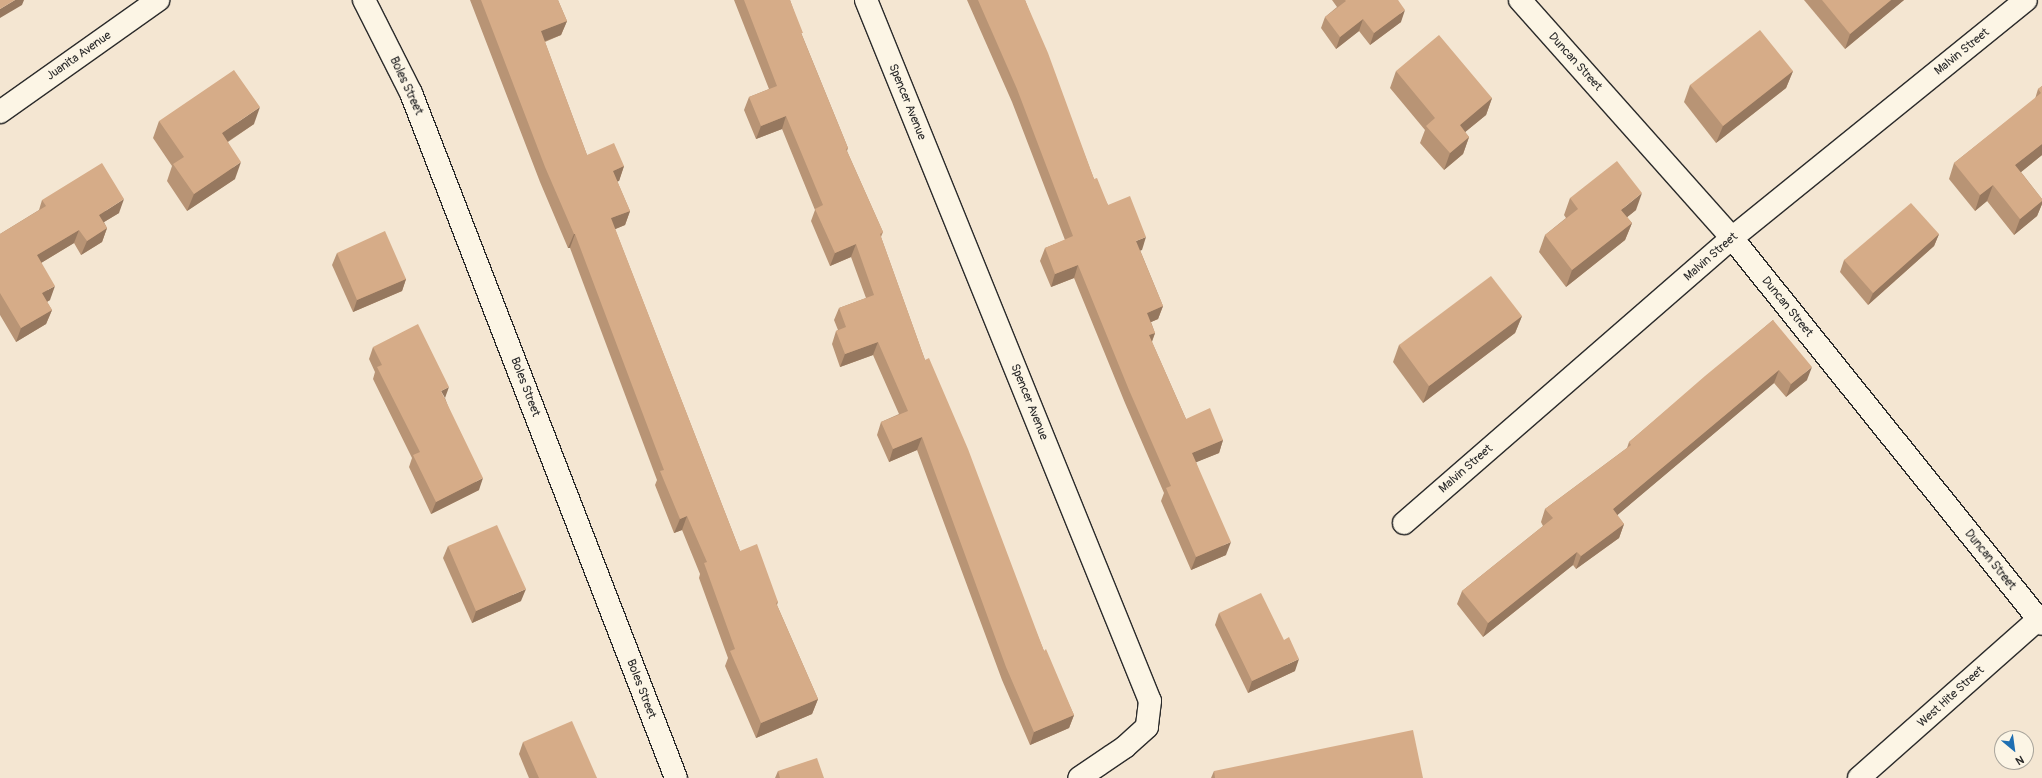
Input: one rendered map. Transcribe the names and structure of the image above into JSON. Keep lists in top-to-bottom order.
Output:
{
  "streets": {
    "street": [
      "Malvin Street",
      "Juanita Avenue",
      "Duncan Street",
      "Boles Street",
      "Spencer Avenue",
      "West Hite Street"
    ]
  },
  "crossings": [
    ["Malvin Street", "Duncan Street"],
    ["Duncan Street", "West Hite Street"]
  ],
  "north": "bottom right"
}
